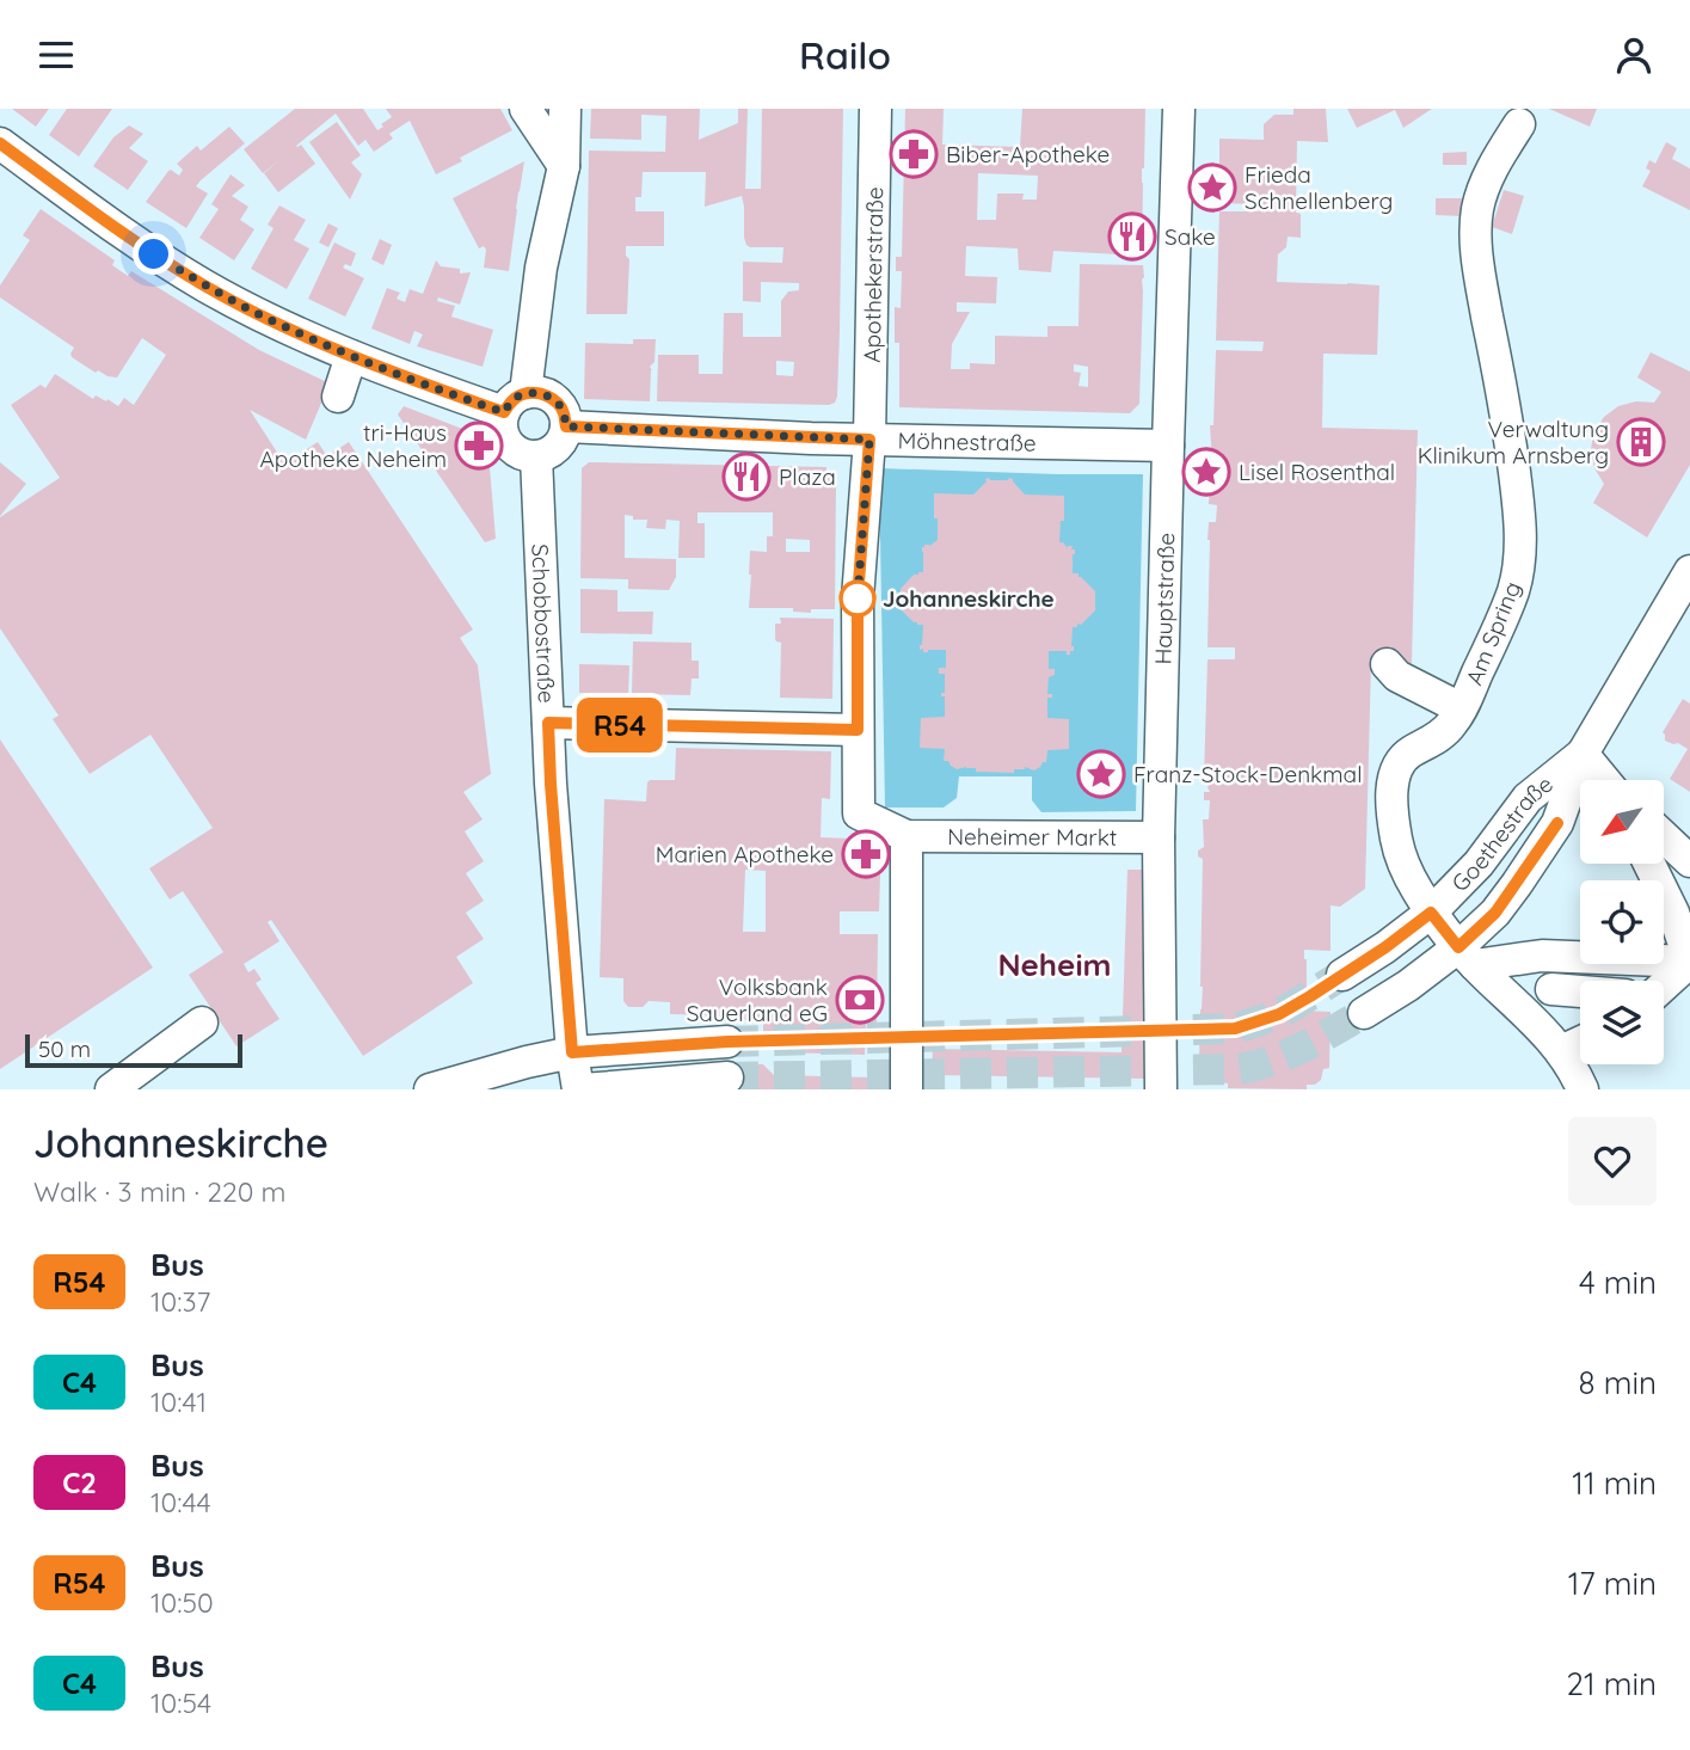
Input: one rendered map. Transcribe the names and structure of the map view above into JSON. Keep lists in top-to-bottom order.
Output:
{
  "streets": {
    "street": [
      "Apothekerstraße",
      "Möhnestraße",
      "Hauptstraße",
      "Schobbostraße",
      "Am Spring",
      "Goethestraße",
      "Neheimer Markt"
    ]
  },
  "crossings": [
    ["Apothekerstraße", "Möhnestraße"],
    ["Apothekerstraße", "Neheimer Markt"],
    ["Möhnestraße", "Hauptstraße"],
    ["Möhnestraße", "Schobbostraße"],
    ["Möhnestraße", "Neheimer Markt"],
    ["Hauptstraße", "Neheimer Markt"],
    ["Am Spring", "Goethestraße"]
  ],
  "districts": ["Neheim"],
  "places": {
    "pharmacy": ["Biber-Apotheke", "tri-Haus Apotheke Neheim", "Marien Apotheke"],
    "place": ["Frieda Schnellenberg", "Lisel Rosenthal", "Franz-Stock-Denkmal"],
    "restaurant": ["Sake", "Plaza"],
    "building": ["Verwaltung Klinikum Arnsberg"],
    "other": ["Johanneskirche"],
    "bank": ["Volksbank Sauerland eG"]
  },
  "lines": ["bus line R54"],
  "scale_bar": "50 m",
  "north": "bottom left",
  "page": {
    "header": "Railo",
    "on_map": "R54",
    "scale": "50 m",
    "heading": ["Johanneskirche", "Walk · 3 min · 220 m"],
    "list": [
      {
        "mark": "R54",
        "name": "Bus",
        "note": "10:37",
        "value": "4 min"
      },
      {
        "mark": "C4",
        "name": "Bus",
        "note": "10:41",
        "value": "8 min"
      },
      {
        "mark": "C2",
        "name": "Bus",
        "note": "10:44",
        "value": "11 min"
      },
      {
        "mark": "R54",
        "name": "Bus",
        "note": "10:50",
        "value": "17 min"
      },
      {
        "mark": "C4",
        "name": "Bus",
        "note": "10:54",
        "value": "21 min"
      }
    ]
  }
}
